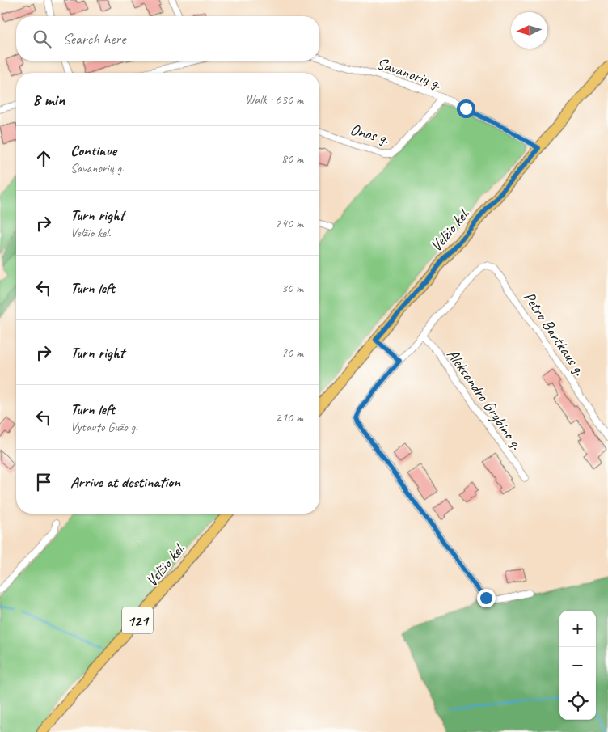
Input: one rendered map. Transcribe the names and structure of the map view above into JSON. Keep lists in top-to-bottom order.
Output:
{
  "streets": {
    "main road": ["Velžio kel.", "121"],
    "street": [
      "Savanorių g.",
      "Onos g.",
      "Petro Bartkaus g.",
      "Aleksandro Grybino g."
    ]
  },
  "crossings": [
    ["Savanorių g.", "Onos g."],
    ["Savanorių g.", "Velžio kel."],
    ["Petro Bartkaus g.", "Aleksandro Grybino g."]
  ],
  "north": "left",
  "page": {
    "search": "Search here",
    "heading": ["8 min", "Walk · 630 m"],
    "list": [
      ["Continue", "Savanorių g.", "80 m"],
      ["Turn right", "Velžio kel.", "240 m"],
      ["Turn left", "30 m"],
      ["Turn right", "70 m"],
      ["Turn left", "Vytauto Gužo g.", "210 m"],
      "Arrive at destination"
    ],
    "map_buttons": ["+", "−"]
  }
}
